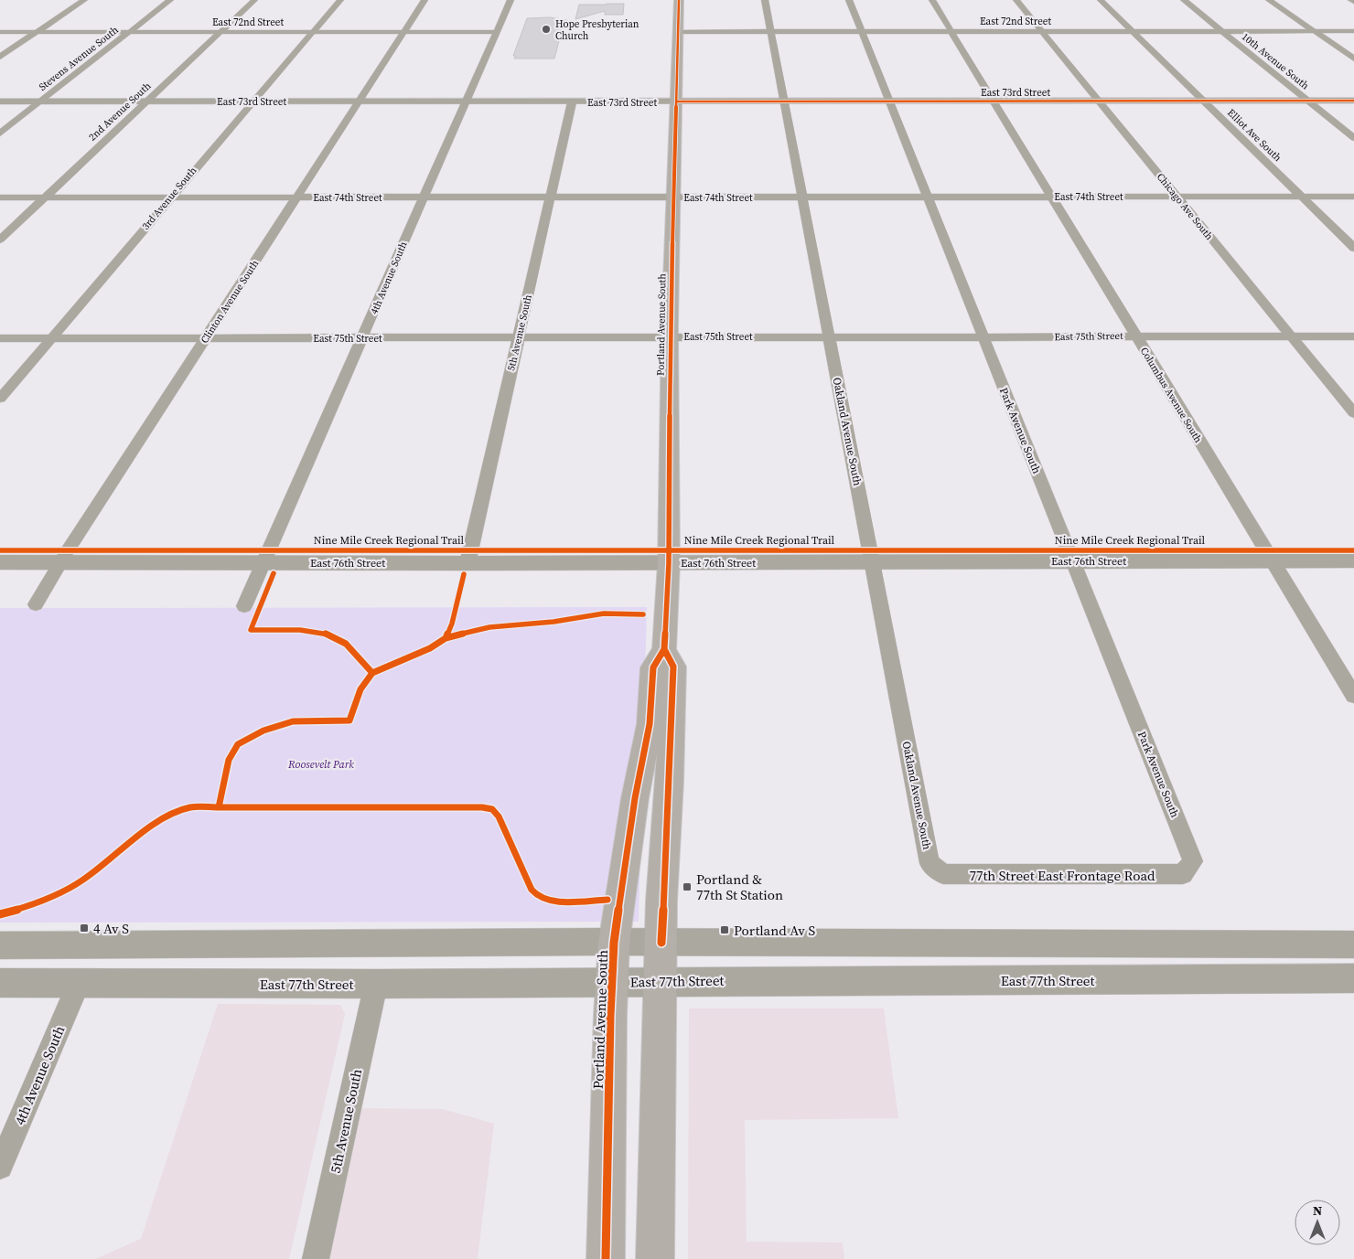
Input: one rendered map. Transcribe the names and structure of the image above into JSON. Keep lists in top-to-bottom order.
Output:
{
  "streets": {
    "main road": ["Portland Avenue South"],
    "street": [
      "East 72nd Street",
      "Stevens Avenue South",
      "10th Avenue South",
      "East 73rd Street",
      "2nd Avenue South",
      "Elliot Ave South",
      "East 74th Street",
      "3rd Avenue South",
      "Chicago Ave South",
      "4th Avenue South",
      "Clinton Avenue South",
      "5th Avenue South",
      "East 75th Street",
      "Columbus Avenue South",
      "Park Avenue South",
      "Oakland Avenue South",
      "East 76th Street",
      "77th Street East Frontage Road",
      "East 77th Street"
    ],
    "cycle path": ["Nine Mile Creek Regional Trail"]
  },
  "crossings": [
    ["East 72nd Street", "Stevens Avenue South"],
    ["East 72nd Street", "10th Avenue South"],
    ["East 72nd Street", "2nd Avenue South"],
    ["East 72nd Street", "Elliot Ave South"],
    ["East 72nd Street", "3rd Avenue South"],
    ["East 72nd Street", "Chicago Ave South"],
    ["East 72nd Street", "4th Avenue South"],
    ["East 72nd Street", "Clinton Avenue South"],
    ["East 72nd Street", "Portland Avenue South"],
    ["East 72nd Street", "Columbus Avenue South"],
    ["East 72nd Street", "Park Avenue South"],
    ["East 72nd Street", "Oakland Avenue South"],
    ["Stevens Avenue South", "East 73rd Street"],
    ["10th Avenue South", "East 73rd Street"],
    ["East 73rd Street", "2nd Avenue South"],
    ["East 73rd Street", "Elliot Ave South"],
    ["East 73rd Street", "3rd Avenue South"],
    ["East 73rd Street", "Chicago Ave South"],
    ["East 73rd Street", "4th Avenue South"],
    ["East 73rd Street", "Clinton Avenue South"],
    ["East 73rd Street", "Portland Avenue South"],
    ["East 73rd Street", "5th Avenue South"],
    ["East 73rd Street", "Columbus Avenue South"],
    ["East 73rd Street", "Park Avenue South"],
    ["East 73rd Street", "Oakland Avenue South"],
    ["2nd Avenue South", "East 74th Street"],
    ["Elliot Ave South", "East 74th Street"],
    ["East 74th Street", "3rd Avenue South"],
    ["East 74th Street", "Chicago Ave South"],
    ["East 74th Street", "4th Avenue South"],
    ["East 74th Street", "Clinton Avenue South"],
    ["East 74th Street", "Portland Avenue South"],
    ["East 74th Street", "5th Avenue South"],
    ["East 74th Street", "Columbus Avenue South"],
    ["East 74th Street", "Park Avenue South"],
    ["East 74th Street", "Oakland Avenue South"],
    ["3rd Avenue South", "East 75th Street"],
    ["Chicago Ave South", "East 75th Street"],
    ["4th Avenue South", "East 75th Street"],
    ["4th Avenue South", "East 76th Street"],
    ["4th Avenue South", "East 77th Street"],
    ["Clinton Avenue South", "East 75th Street"],
    ["Clinton Avenue South", "East 76th Street"],
    ["Portland Avenue South", "East 75th Street"],
    ["Portland Avenue South", "East 76th Street"],
    ["Portland Avenue South", "East 77th Street"],
    ["5th Avenue South", "East 75th Street"],
    ["5th Avenue South", "East 76th Street"],
    ["5th Avenue South", "East 77th Street"],
    ["East 75th Street", "Columbus Avenue South"],
    ["East 75th Street", "Park Avenue South"],
    ["East 75th Street", "Oakland Avenue South"],
    ["Columbus Avenue South", "East 76th Street"],
    ["Park Avenue South", "East 76th Street"],
    ["Park Avenue South", "77th Street East Frontage Road"],
    ["Oakland Avenue South", "East 76th Street"],
    ["Oakland Avenue South", "77th Street East Frontage Road"]
  ],
  "parks": ["Roosevelt Park"],
  "places": {
    "other": ["Hope Presbyterian Church"],
    "transit": ["Portland & 77th St Station", "4 Av S", "Portland Av S"]
  },
  "north": "top"
}
